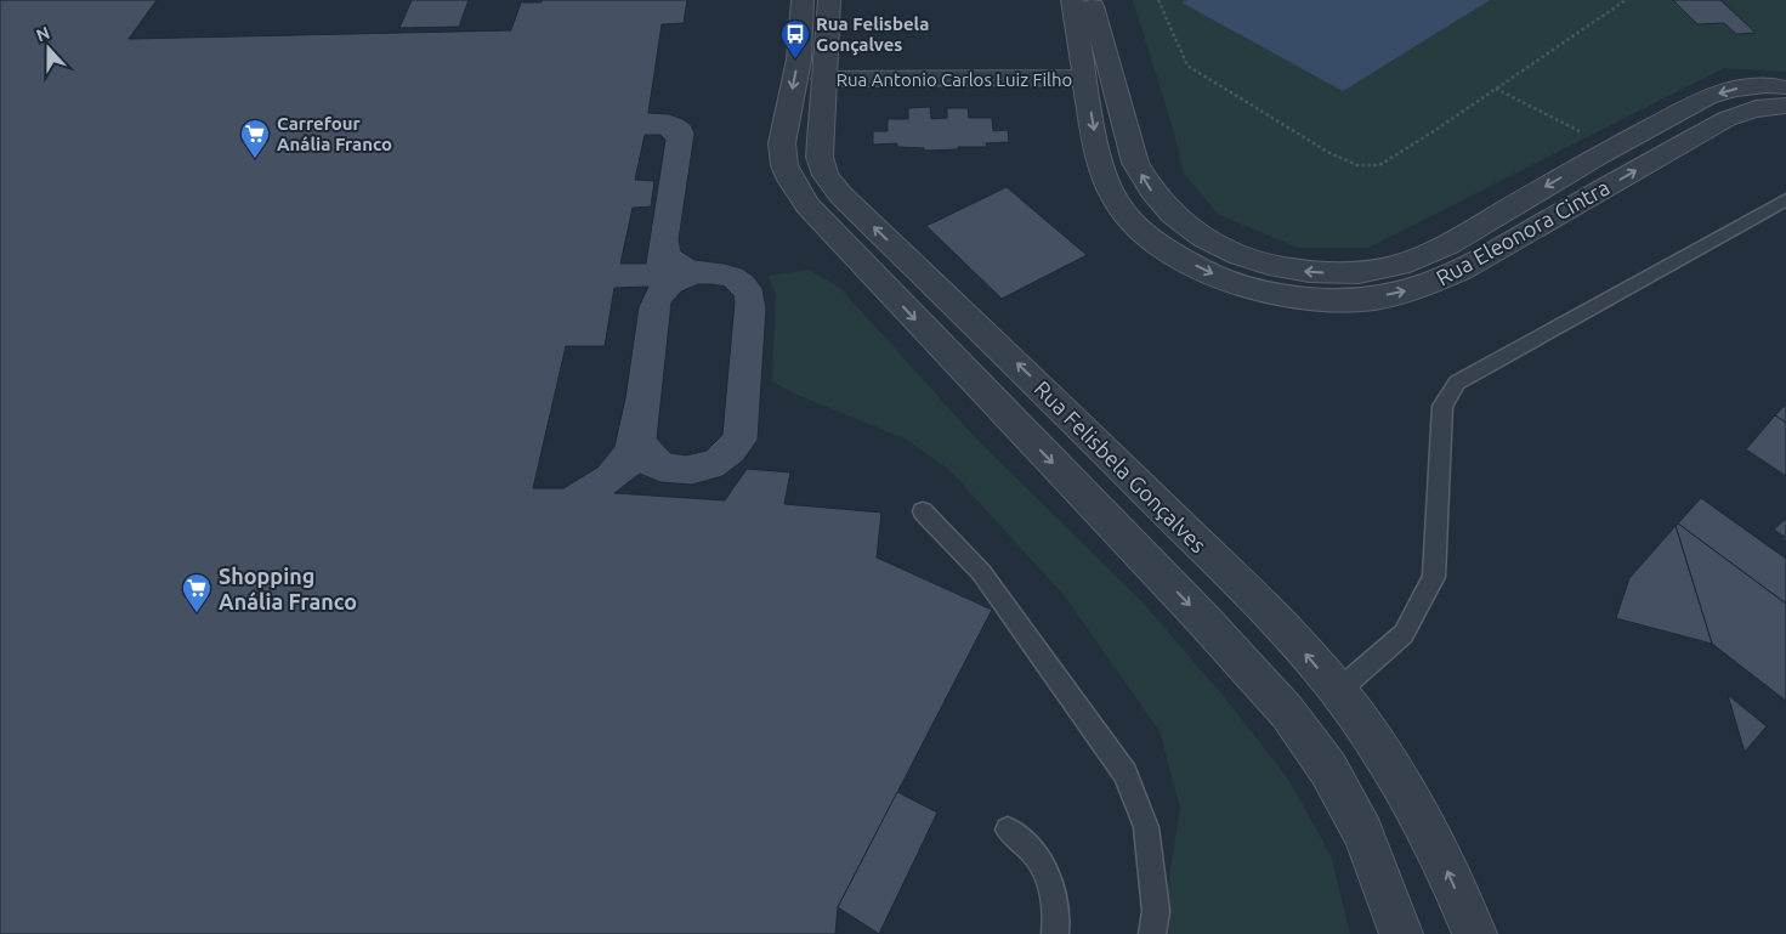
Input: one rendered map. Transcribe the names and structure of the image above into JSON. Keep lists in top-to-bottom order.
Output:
{
  "streets": {
    "street": ["Rua Antonio Carlos Luiz Filho", "Rua Eleonora Cintra", "Rua Felisbela Gonçalves"]
  },
  "crossings": [
    ["Rua Antonio Carlos Luiz Filho", "Rua Eleonora Cintra"],
    ["Rua Antonio Carlos Luiz Filho", "Rua Felisbela Gonçalves"]
  ],
  "places": {
    "bus stop": ["Rua Felisbela Gonçalves"],
    "supermarket": ["Carrefour Anália Franco", "Shopping Anália Franco"]
  },
  "north": "top"
}
